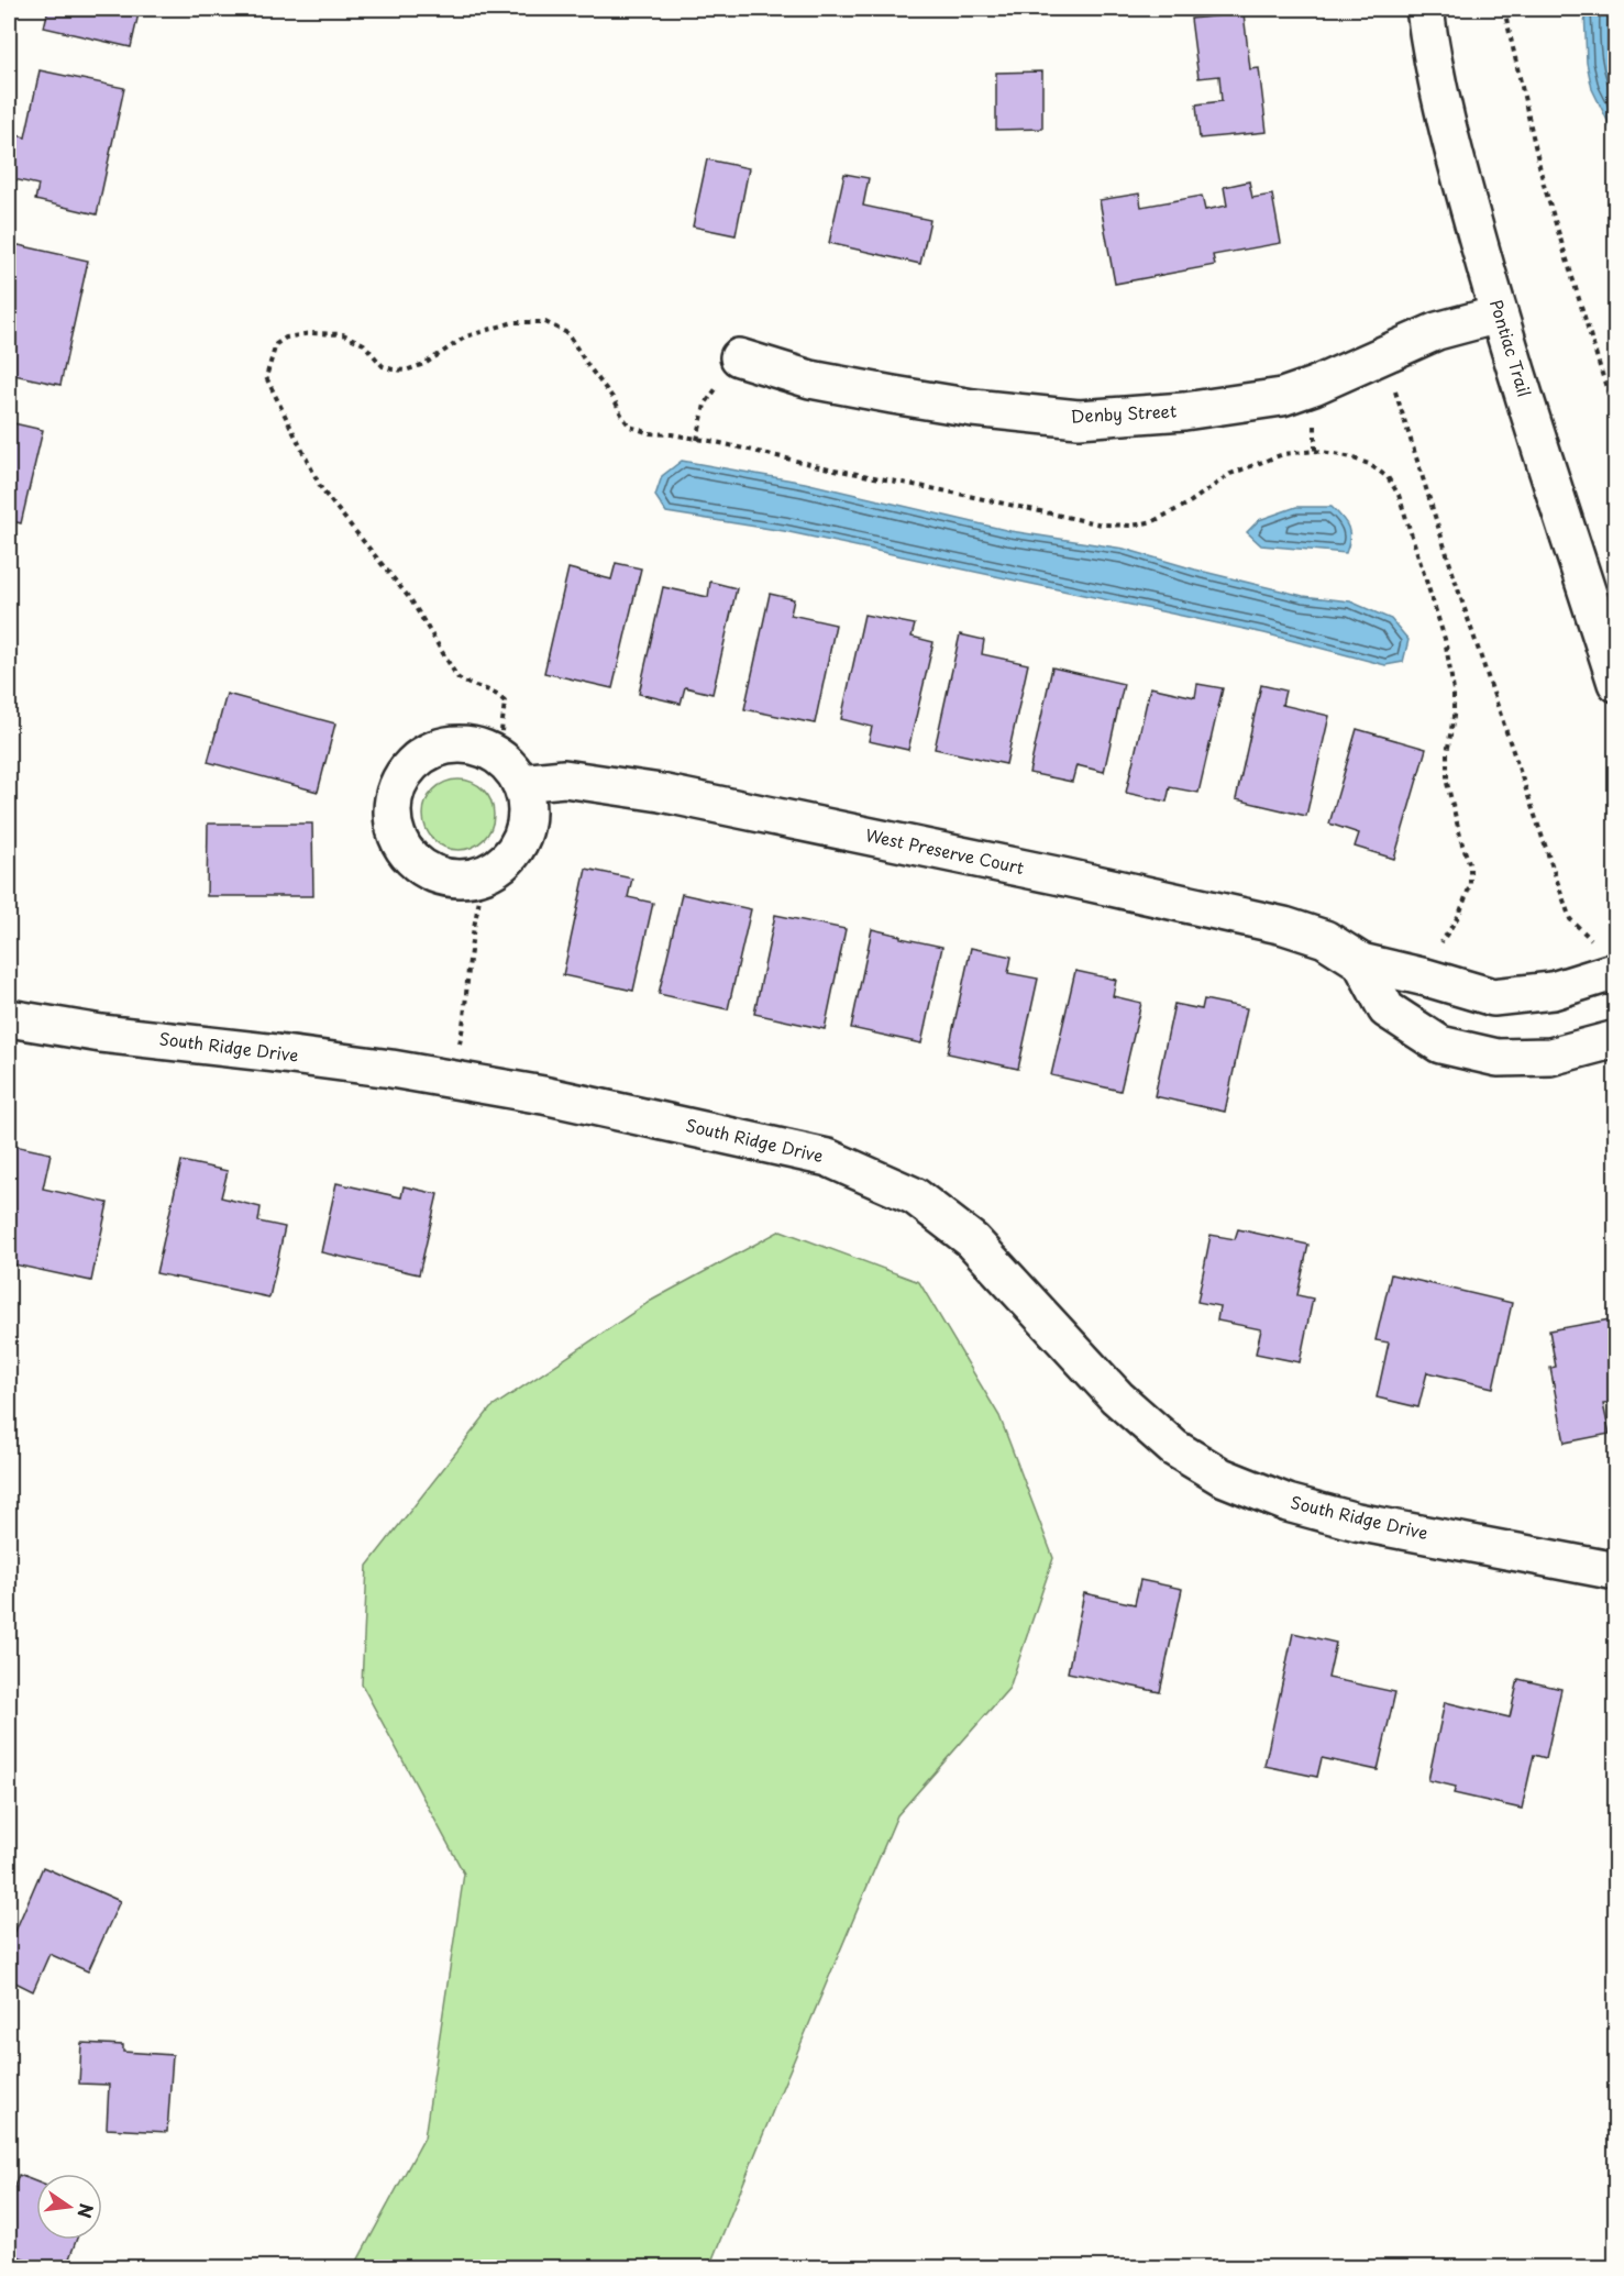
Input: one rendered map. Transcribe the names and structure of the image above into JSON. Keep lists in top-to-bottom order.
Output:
{
  "streets": {
    "street": [
      "Pontiac Trail",
      "Denby Street",
      "West Preserve Court",
      "South Ridge Drive"
    ]
  },
  "crossings": [
    ["Pontiac Trail", "Denby Street"]
  ],
  "north": "right"
}
